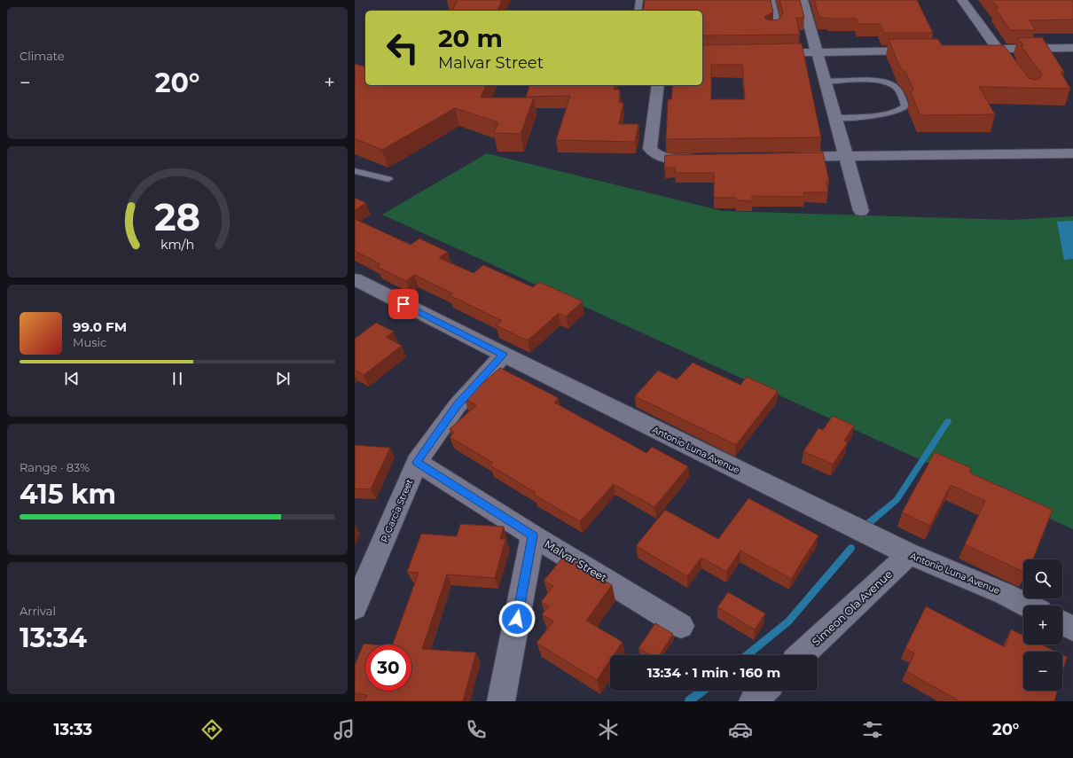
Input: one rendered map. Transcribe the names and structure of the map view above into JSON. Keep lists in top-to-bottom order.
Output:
{
  "streets": {
    "street": [
      "Antonio Luna Avenue",
      "P. Garcia Street",
      "Malvar Street",
      "Simeon Ola Avenue"
    ]
  },
  "crossings": [
    ["Antonio Luna Avenue", "P. Garcia Street"],
    ["Antonio Luna Avenue", "Simeon Ola Avenue"],
    ["P. Garcia Street", "Malvar Street"]
  ],
  "page": {
    "tile": [
      "Climate",
      ["Range · 83%", "415 km"],
      ["Arrival", "13:34"]
    ],
    "turn": ["20 m", "Malvar Street"],
    "heat": ["−", "20°", "+"],
    "song": ["99.0 FM", "Music"],
    "map_buttons": ["+", "−"],
    "limit": "30",
    "trip": "13:34 · 1 min · 160 m",
    "tabs": ["13:33", "20°"],
    "gauge": ["28", "km/h"]
  }
}
